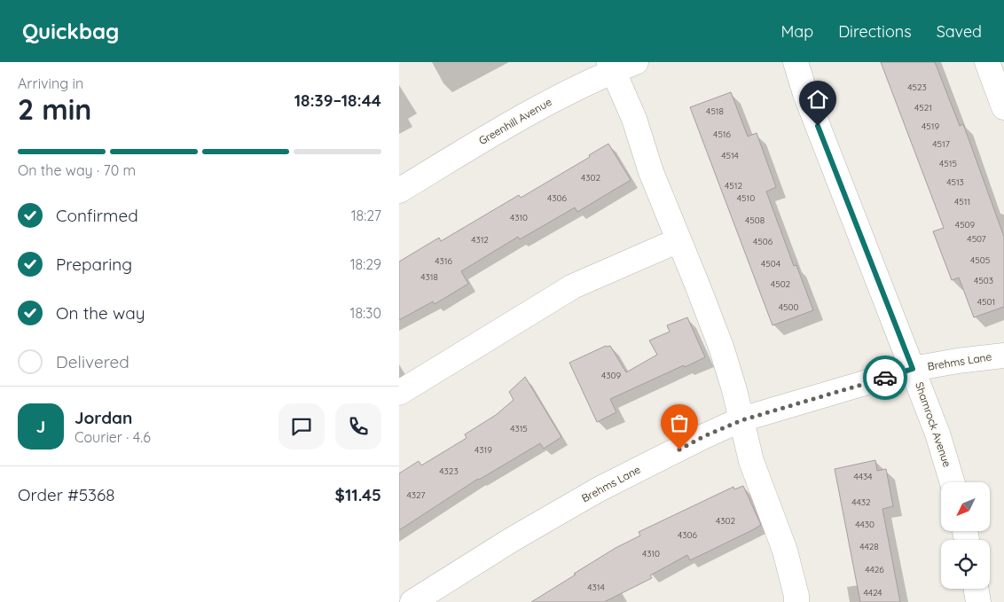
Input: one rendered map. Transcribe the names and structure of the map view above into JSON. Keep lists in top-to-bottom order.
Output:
{
  "streets": {
    "street": ["Greenhill Avenue", "Brehms Lane", "Shamrock Avenue"]
  },
  "crossings": [
    ["Brehms Lane", "Shamrock Avenue"]
  ],
  "house_numbers": [
    "4523",
    "4521",
    "4518",
    "4519",
    "4516",
    "4517",
    "4514",
    "4515",
    "4302",
    "4513",
    "4512",
    "4306",
    "4510",
    "4511",
    "4310",
    "4508",
    "4509",
    "4507",
    "4312",
    "4506",
    "4505",
    "4316",
    "4504",
    "4318",
    "4503",
    "4502",
    "4501",
    "4500",
    "4309",
    "4315",
    "4319",
    "4323",
    "4434",
    "4327",
    "4432",
    "4302",
    "4430",
    "4306",
    "4428",
    "4310",
    "4426",
    "4314",
    "4424"
  ],
  "north": "bottom left",
  "page": {
    "header": "Quickbag",
    "nav": ["Map", "Directions", "Saved"],
    "heading": ["2 min", "Arriving in", "18:39–18:44"],
    "panel": [
      "Jordan",
      "Courier · 4.6",
      "Order #5368",
      "$11.45"
    ],
    "bar": "On the way · 70 m",
    "list": [
      ["Confirmed", "18:27"],
      ["Preparing", "18:29"],
      ["On the way", "18:30"],
      "Delivered"
    ],
    "round": "J"
  }
}
